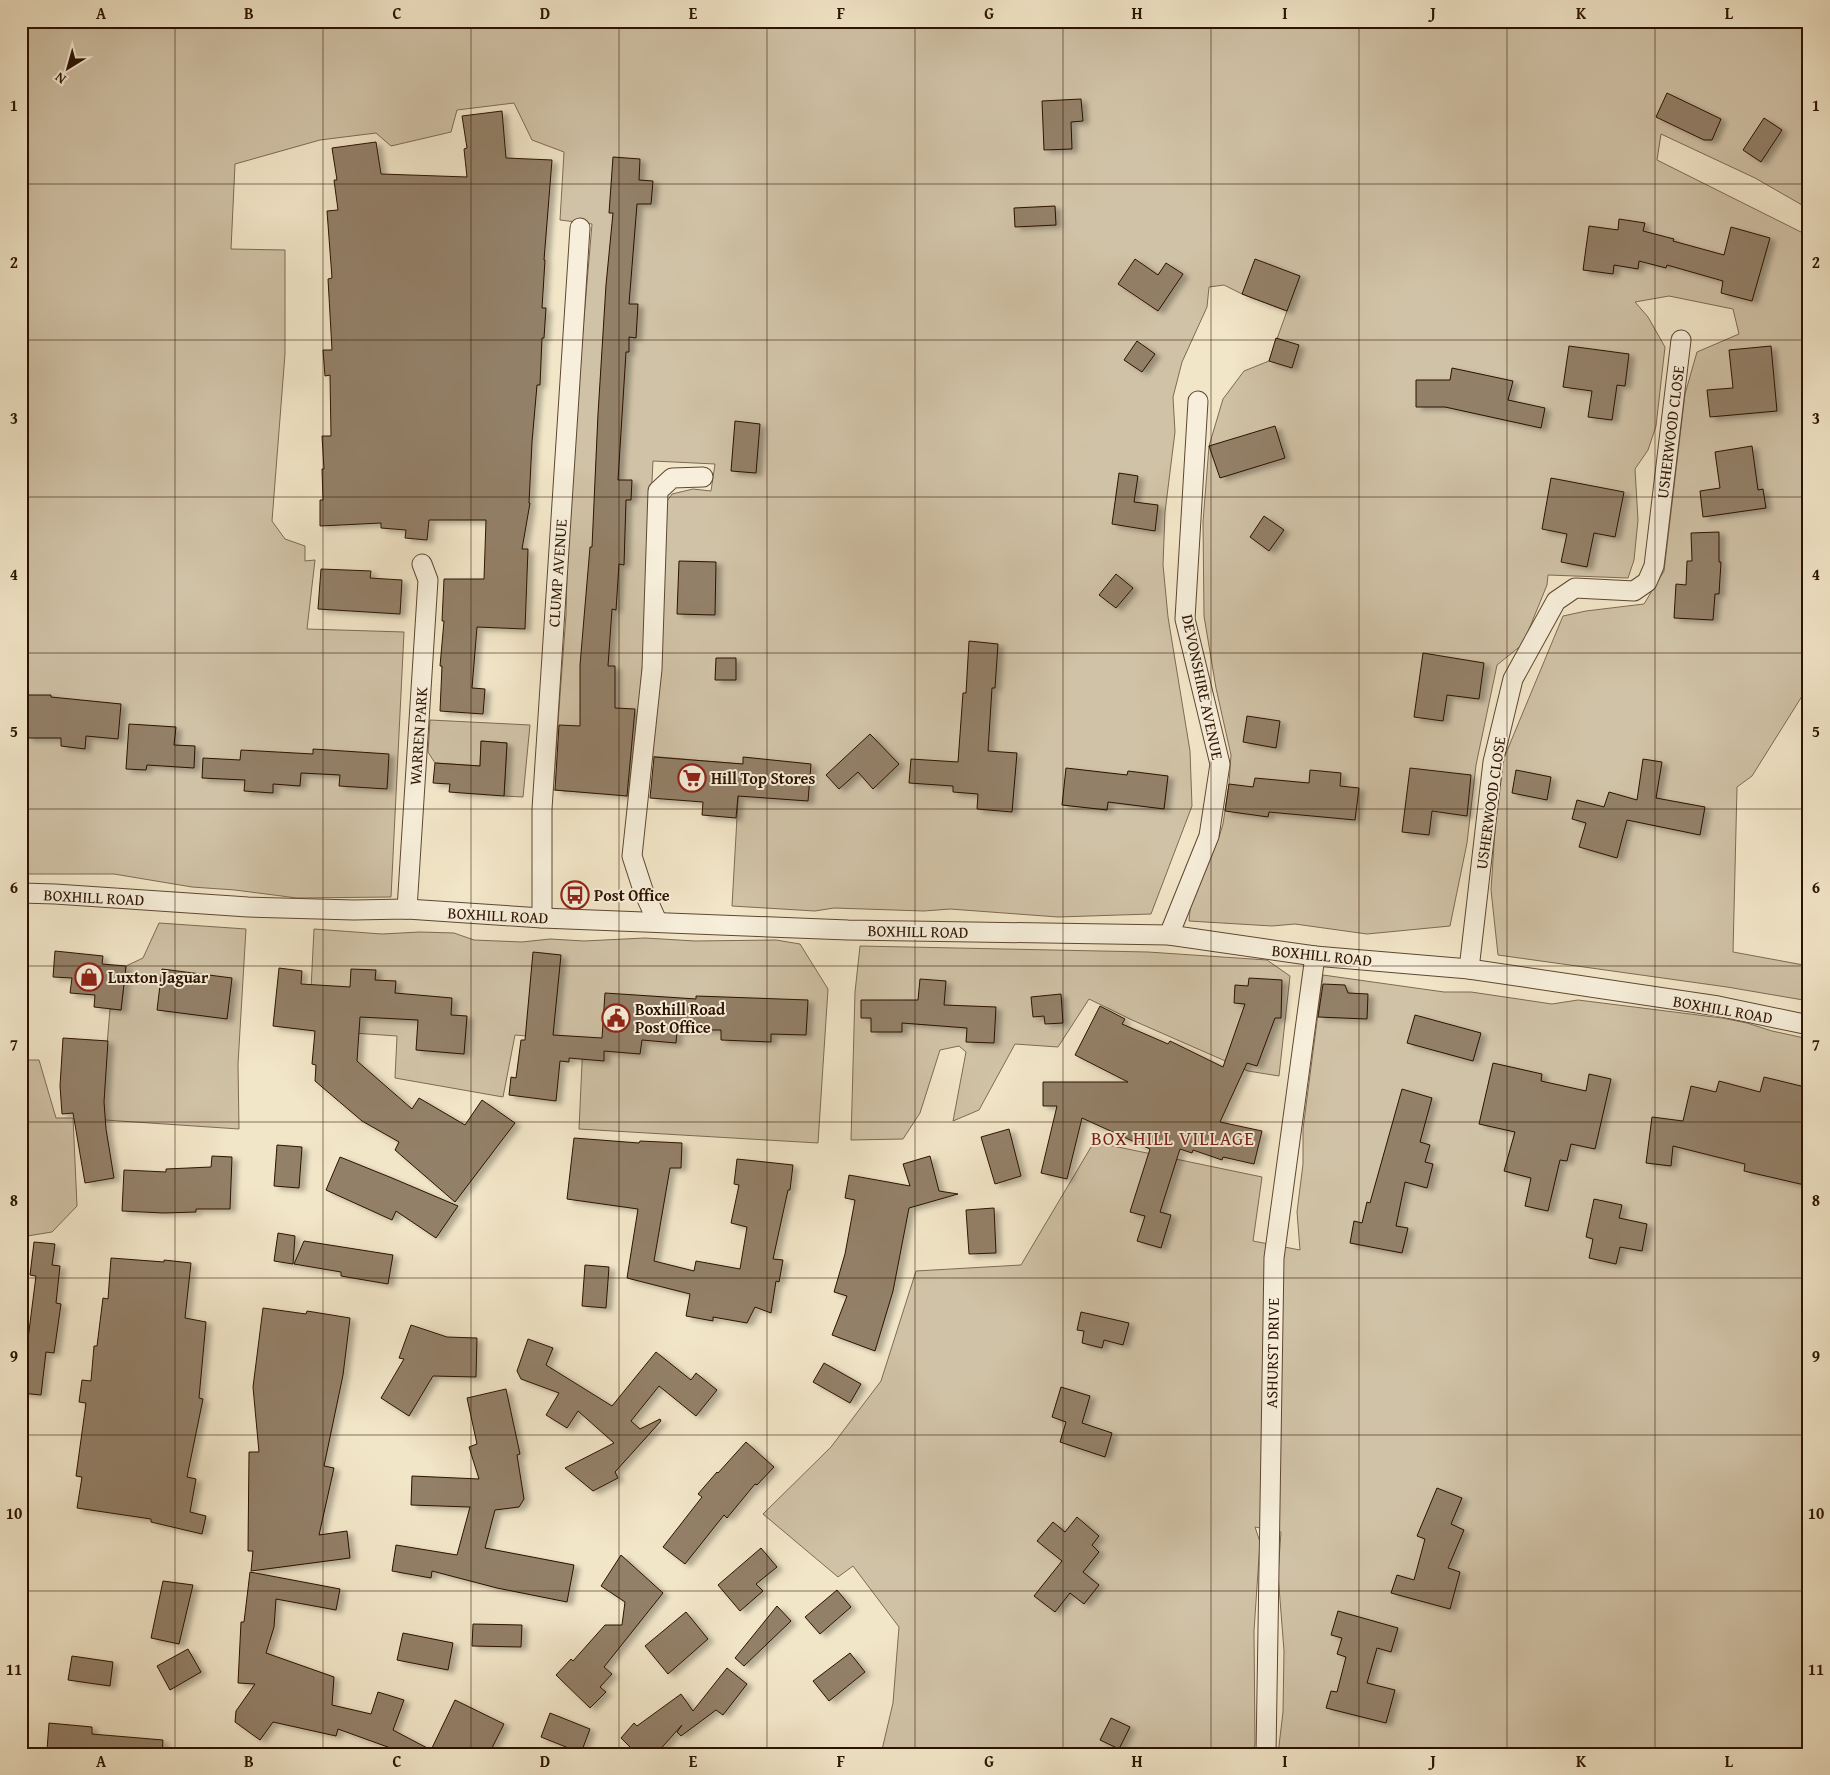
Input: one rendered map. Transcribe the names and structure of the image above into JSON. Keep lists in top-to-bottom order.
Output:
{
  "streets": {
    "street": [
      "USHERWOOD CLOSE",
      "CLUMP AVENUE",
      "DEVONSHIRE AVENUE",
      "WARREN PARK",
      "BOXHILL ROAD",
      "ASHURST DRIVE"
    ]
  },
  "crossings": [
    ["USHERWOOD CLOSE", "BOXHILL ROAD"],
    ["CLUMP AVENUE", "BOXHILL ROAD"],
    ["DEVONSHIRE AVENUE", "BOXHILL ROAD"],
    ["WARREN PARK", "BOXHILL ROAD"],
    ["BOXHILL ROAD", "ASHURST DRIVE"]
  ],
  "districts": ["BOX HILL VILLAGE"],
  "places": {
    "supermarket": ["Hill Top Stores"],
    "bus stop": ["Post Office"],
    "shop": ["Luxton Jaguar"],
    "public building": ["Boxhill Road Post Office"]
  },
  "north": "bottom left",
  "grid": {
    "columns": [
      "A",
      "B",
      "C",
      "D",
      "E",
      "F",
      "G",
      "H",
      "I",
      "J",
      "K",
      "L"
    ],
    "rows": [
      "1",
      "2",
      "3",
      "4",
      "5",
      "6",
      "7",
      "8",
      "9",
      "10",
      "11"
    ]
  }
}
